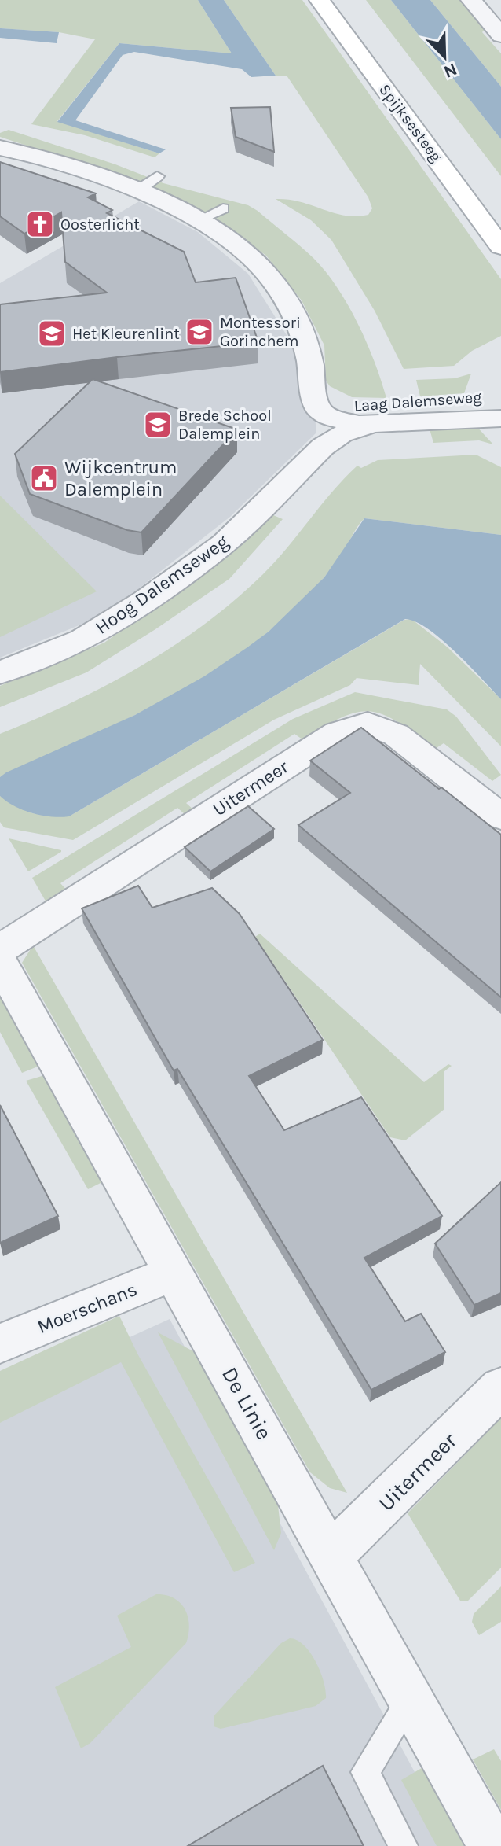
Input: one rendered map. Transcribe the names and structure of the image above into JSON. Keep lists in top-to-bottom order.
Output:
{
  "streets": {
    "main road": ["Spijksesteeg"],
    "street": [
      "Laag Dalemseweg",
      "Hoog Dalemseweg",
      "Uitermeer",
      "Moerschans",
      "De Linie"
    ]
  },
  "crossings": [
    ["Laag Dalemseweg", "Hoog Dalemseweg"],
    ["Uitermeer", "De Linie"],
    ["Moerschans", "De Linie"]
  ],
  "places": {
    "church": ["Oosterlicht"],
    "school or university": ["Montessori Gorinchem", "Het Kleurenlint", "Brede School Dalemplein"],
    "public building": ["Wijkcentrum Dalemplein"]
  },
  "north": "bottom right"
}
